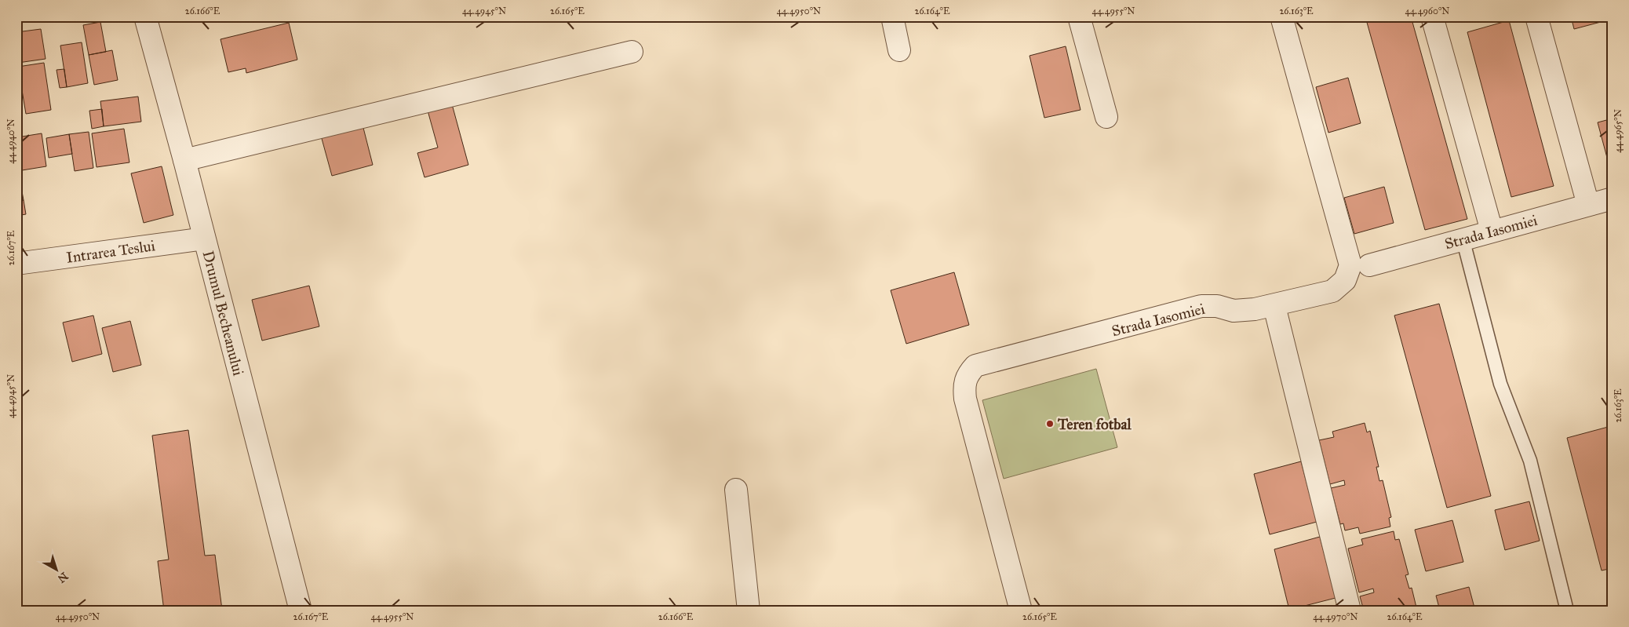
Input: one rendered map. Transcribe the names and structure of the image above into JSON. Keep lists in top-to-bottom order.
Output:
{
  "streets": {
    "street": ["Strada Iasomiei", "Intrarea Teslui", "Drumul Becheanului"]
  },
  "crossings": [
    ["Intrarea Teslui", "Drumul Becheanului"]
  ],
  "places": ["Teren fotbal"],
  "north": "bottom right",
  "coordinates": [
    "26.166°E",
    "44.4945°N",
    "26.165°E",
    "44.4950°N",
    "26.164°E",
    "44.4955°N",
    "26.163°E",
    "44.4960°N",
    "44.4965°N",
    "44.4940°N",
    "26.167°E",
    "44.4970°N"
  ]
}
